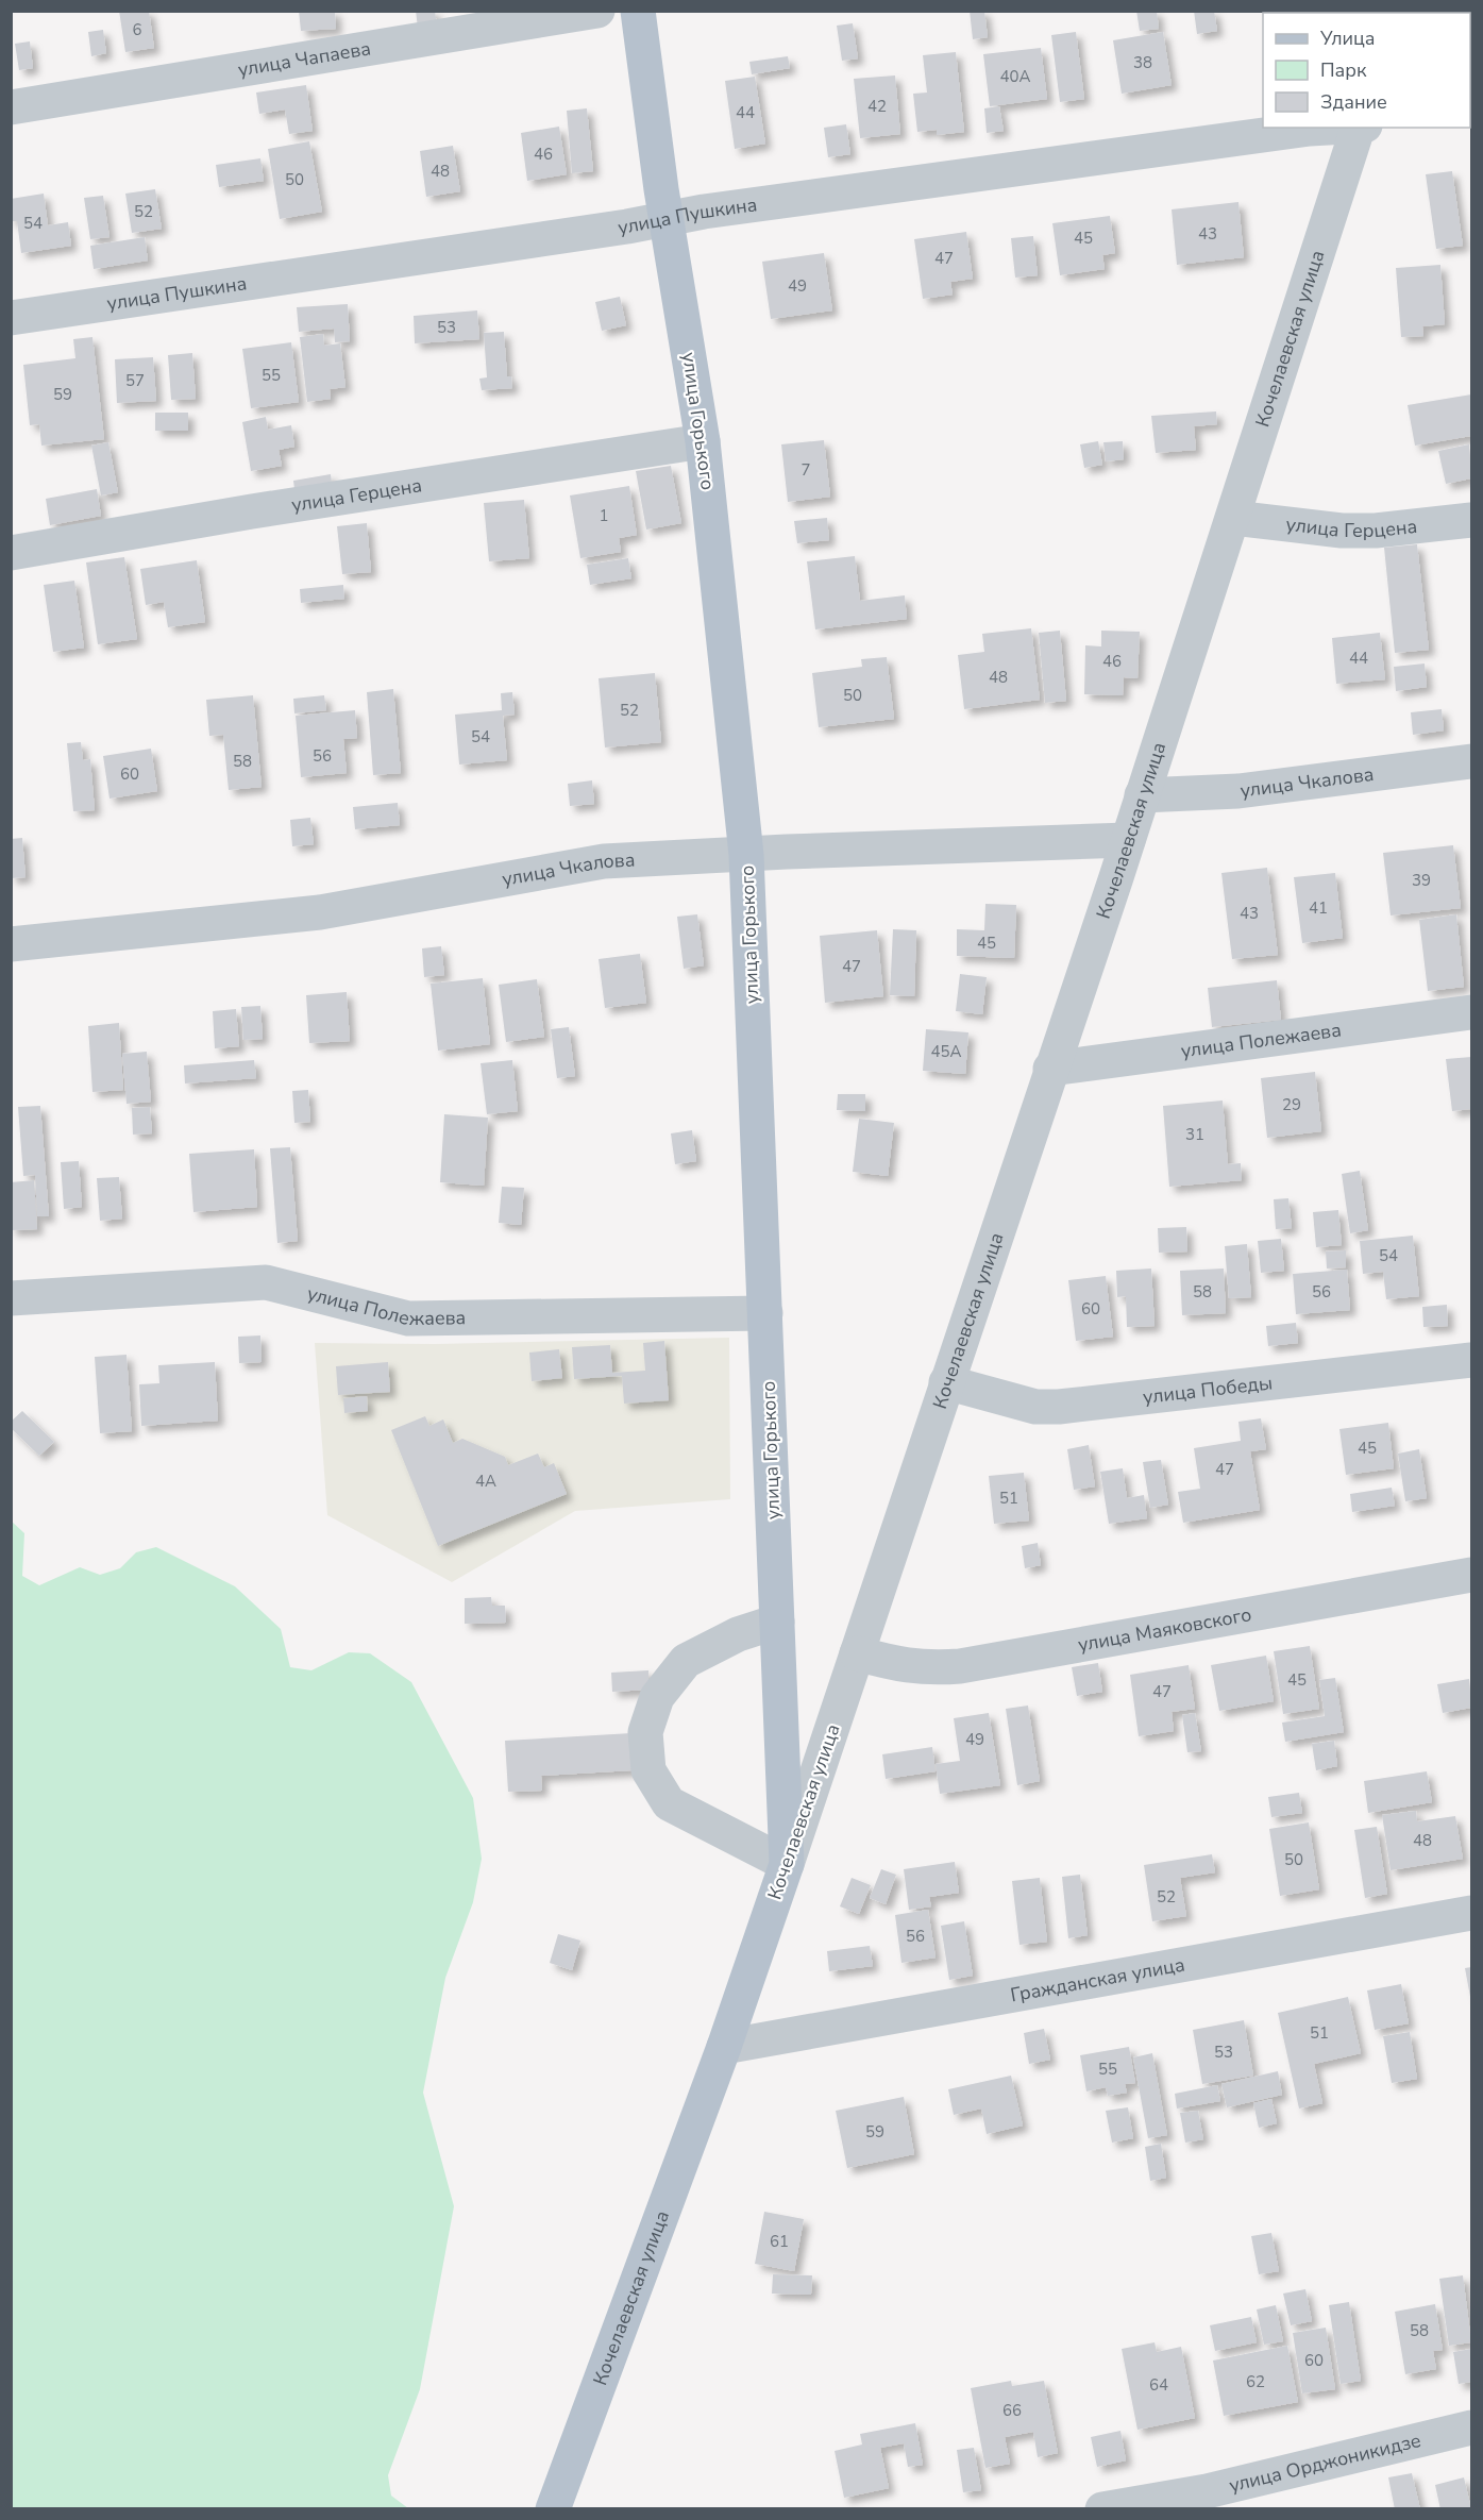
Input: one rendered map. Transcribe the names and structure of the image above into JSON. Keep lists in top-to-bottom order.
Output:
{
  "streets": {
    "main road": ["Кочелаевская улица", "улица Горького"],
    "street": [
      "улица Чапаева",
      "улица Пушкина",
      "улица Герцена",
      "улица Чкалова",
      "улица Полежаева",
      "улица Победы",
      "улица Маяковского",
      "Гражданская улица",
      "улица Орджоникидзе"
    ]
  },
  "crossings": [
    ["улица Пушкина", "улица Горького"],
    ["Кочелаевская улица", "улица Горького"],
    ["Кочелаевская улица", "улица Герцена"],
    ["Кочелаевская улица", "улица Чкалова"],
    ["Кочелаевская улица", "улица Полежаева"],
    ["Кочелаевская улица", "улица Победы"],
    ["Кочелаевская улица", "улица Маяковского"],
    ["Кочелаевская улица", "Гражданская улица"],
    ["улица Горького", "улица Герцена"],
    ["улица Горького", "улица Чкалова"],
    ["улица Горького", "улица Полежаева"]
  ],
  "house_numbers": [
    "6",
    "38",
    "40А",
    "42",
    "44",
    "46",
    "48",
    "50",
    "52",
    "54",
    "43",
    "45",
    "47",
    "49",
    "53",
    "55",
    "57",
    "59",
    "7",
    "1",
    "44",
    "46",
    "48",
    "50",
    "52",
    "54",
    "56",
    "58",
    "60",
    "39",
    "41",
    "43",
    "45",
    "47",
    "45А",
    "29",
    "31",
    "54",
    "58",
    "56",
    "60",
    "45",
    "47",
    "4А",
    "51",
    "45",
    "47",
    "49",
    "48",
    "50",
    "52",
    "56",
    "51",
    "53",
    "55",
    "59",
    "61",
    "58",
    "60",
    "62",
    "64",
    "66"
  ],
  "legend": ["Улица", "Парк", "Здание"]
}
